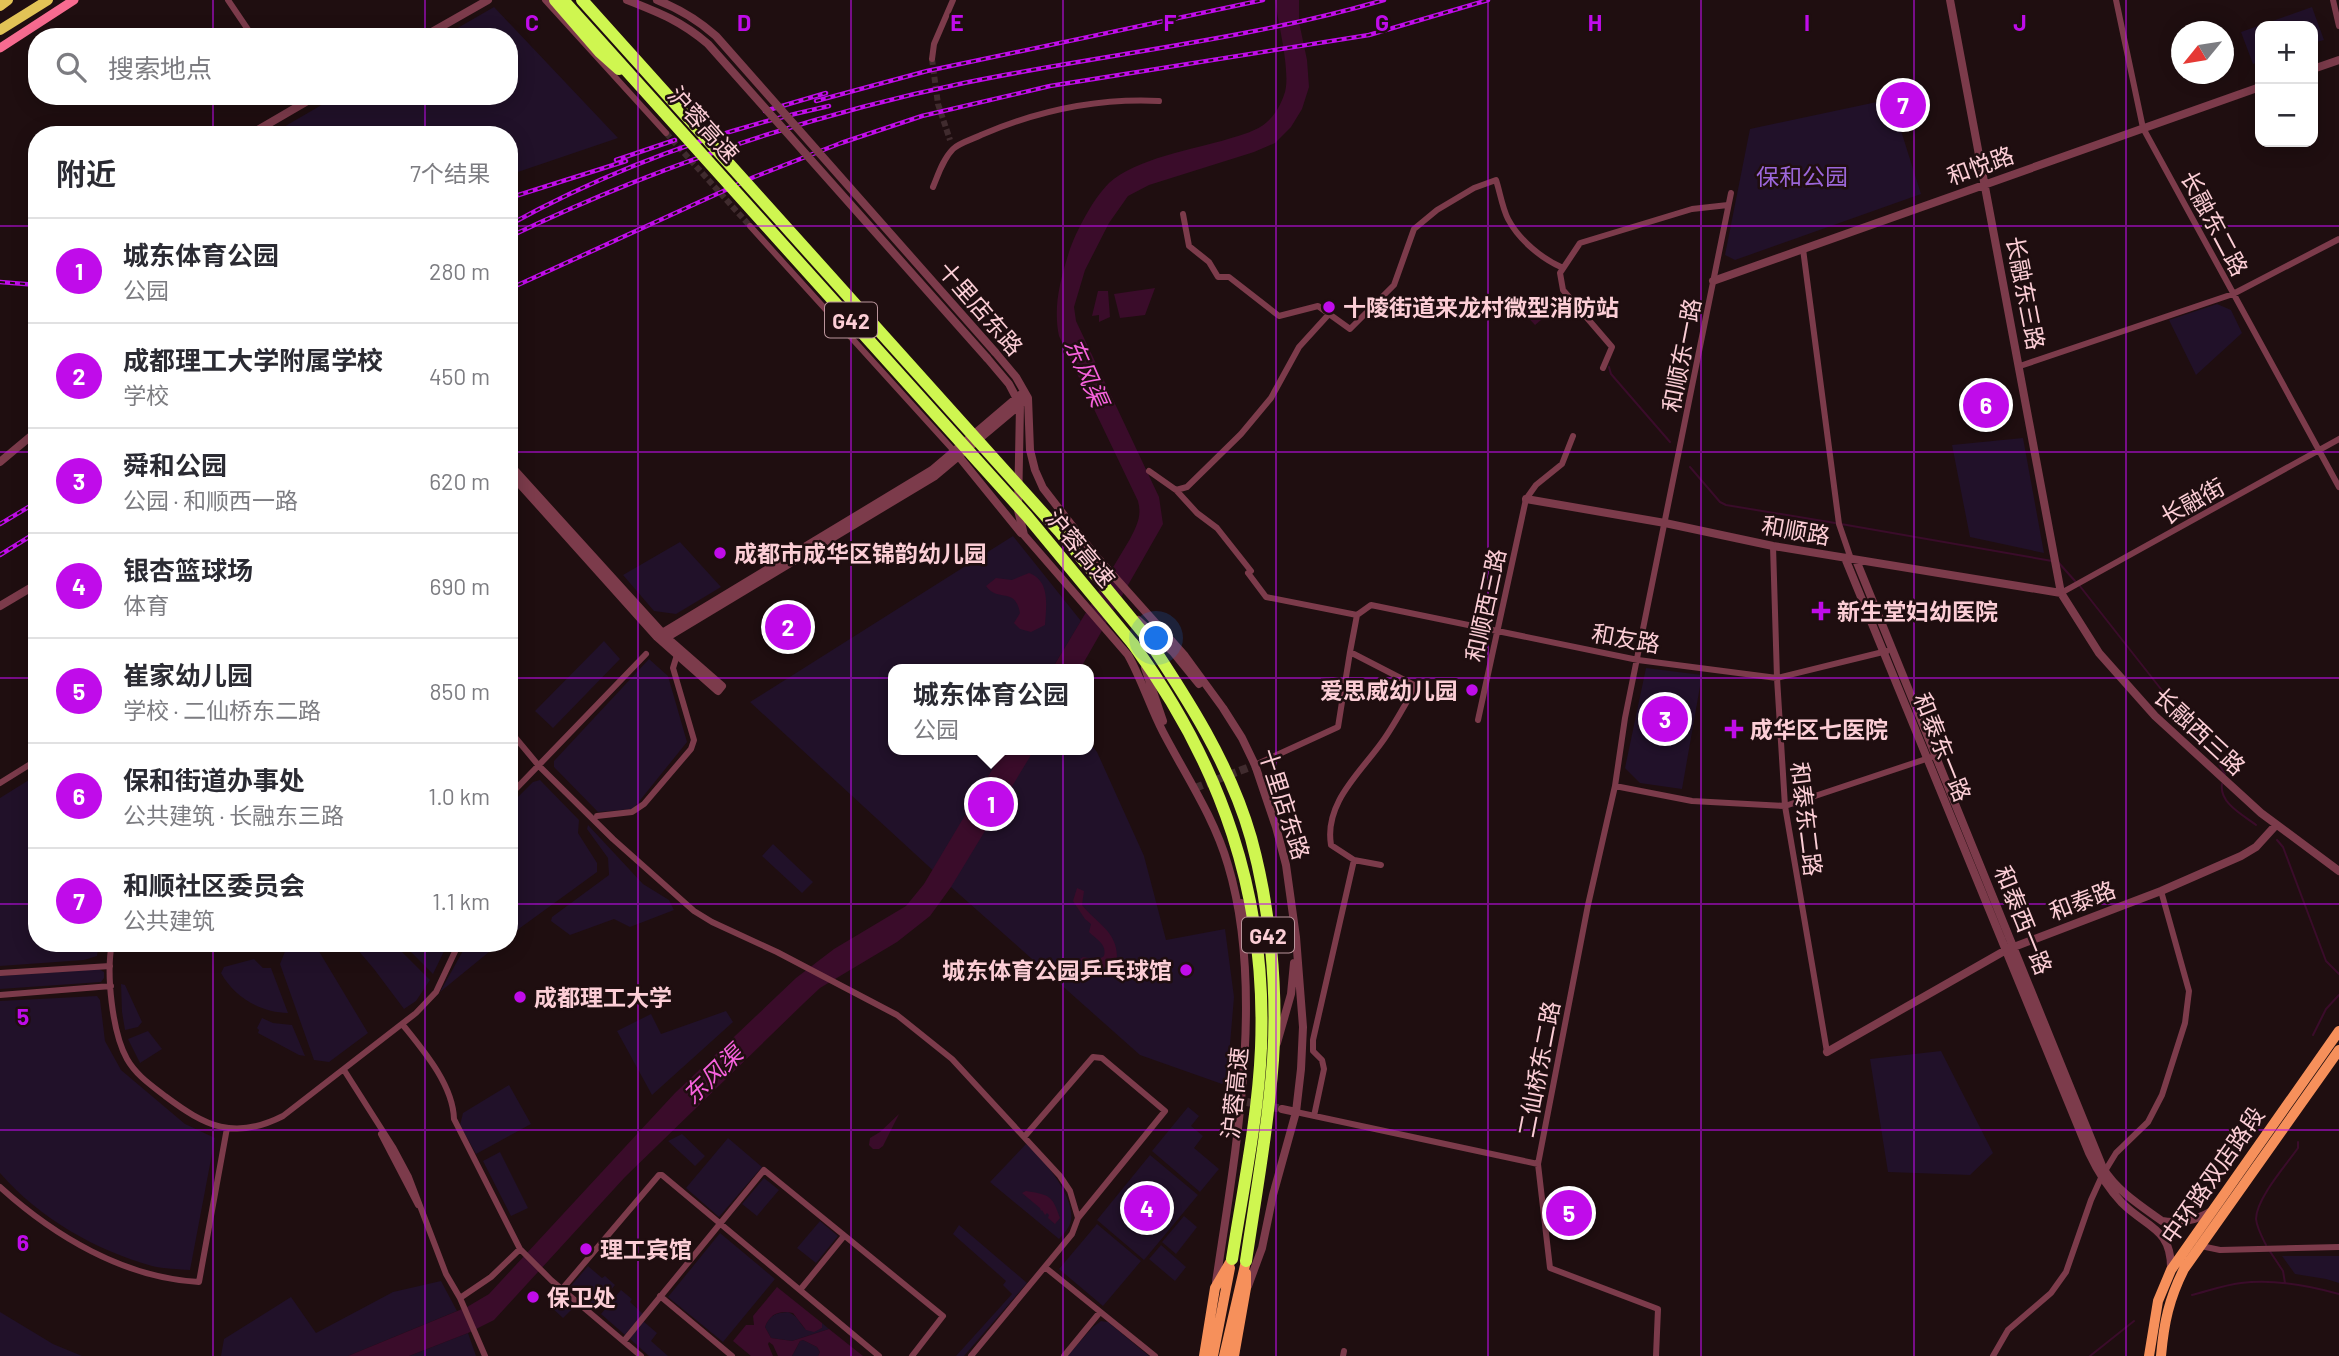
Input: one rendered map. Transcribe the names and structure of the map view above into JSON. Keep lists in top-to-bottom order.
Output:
{
  "streets": {
    "highway": ["沪蓉高速", "G42"],
    "main road": ["中环路双店路段"],
    "street": [
      "和悦路",
      "长融东二路",
      "长融东三路",
      "十里店东路",
      "和顺东一路",
      "长融街",
      "和顺路",
      "和顺西三路",
      "和友路",
      "长融西三路",
      "和泰东一路",
      "和泰东二路",
      "和泰路",
      "和泰西一路",
      "二仙桥东二路"
    ]
  },
  "crossings": [
    ["和悦路", "长融东二路"],
    ["和悦路", "长融东三路"],
    ["和悦路", "和顺东一路"],
    ["长融东二路", "长融街"],
    ["长融东三路", "长融街"],
    ["长融东三路", "和顺路"],
    ["长融东三路", "长融西三路"],
    ["和顺东一路", "和顺路"],
    ["和顺东一路", "和友路"],
    ["和顺东一路", "二仙桥东二路"],
    ["长融街", "和顺路"],
    ["长融街", "长融西三路"],
    ["和顺路", "和顺西三路"],
    ["和顺路", "长融西三路"],
    ["和顺路", "和泰东一路"],
    ["和顺路", "和泰东二路"],
    ["和顺西三路", "和友路"],
    ["和友路", "和泰东一路"],
    ["和友路", "和泰东二路"],
    ["和友路", "二仙桥东二路"],
    ["长融西三路", "和泰路"],
    ["和泰东一路", "和泰路"],
    ["和泰东一路", "和泰西一路"],
    ["和泰东二路", "和泰路"],
    ["和泰路", "和泰西一路"],
    ["和泰西一路", "中环路双店路段"]
  ],
  "water": ["东风渠"],
  "parks": ["保和公园"],
  "places": {
    "other": [
      "十陵街道来龙村微型消防站",
      "成都市成华区锦韵幼儿园",
      "爱思威幼儿园",
      "城东体育公园乒乓球馆",
      "成都理工大学",
      "理工宾馆",
      "保卫处"
    ],
    "health": ["新生堂妇幼医院", "成华区七医院"]
  },
  "north": "bottom left",
  "page": {
    "map_buttons": ["+", "−"],
    "search": "搜索地点",
    "pins": [
      "7",
      "6",
      "2",
      "3",
      "1",
      "4",
      "5"
    ],
    "heading": ["附近", "7个结果"],
    "list": [
      {
        "mark": "1",
        "name": "城东体育公园",
        "note": "公园",
        "value": "280 m"
      },
      {
        "mark": "2",
        "name": "成都理工大学附属学校",
        "note": "学校",
        "value": "450 m"
      },
      {
        "mark": "3",
        "name": "舜和公园",
        "note": "公园 · 和顺西一路",
        "value": "620 m"
      },
      {
        "mark": "4",
        "name": "银杏篮球场",
        "note": "体育",
        "value": "690 m"
      },
      {
        "mark": "5",
        "name": "崔家幼儿园",
        "note": "学校 · 二仙桥东二路",
        "value": "850 m"
      },
      {
        "mark": "6",
        "name": "保和街道办事处",
        "note": "公共建筑 · 长融东三路",
        "value": "1.0 km"
      },
      {
        "mark": "7",
        "name": "和顺社区委员会",
        "note": "公共建筑",
        "value": "1.1 km"
      }
    ],
    "popup": ["城东体育公园", "公园"]
  },
  "grid": {
    "columns": [
      "C",
      "D",
      "E",
      "F",
      "G",
      "H",
      "I",
      "J"
    ],
    "rows": ["5", "6"]
  }
}
